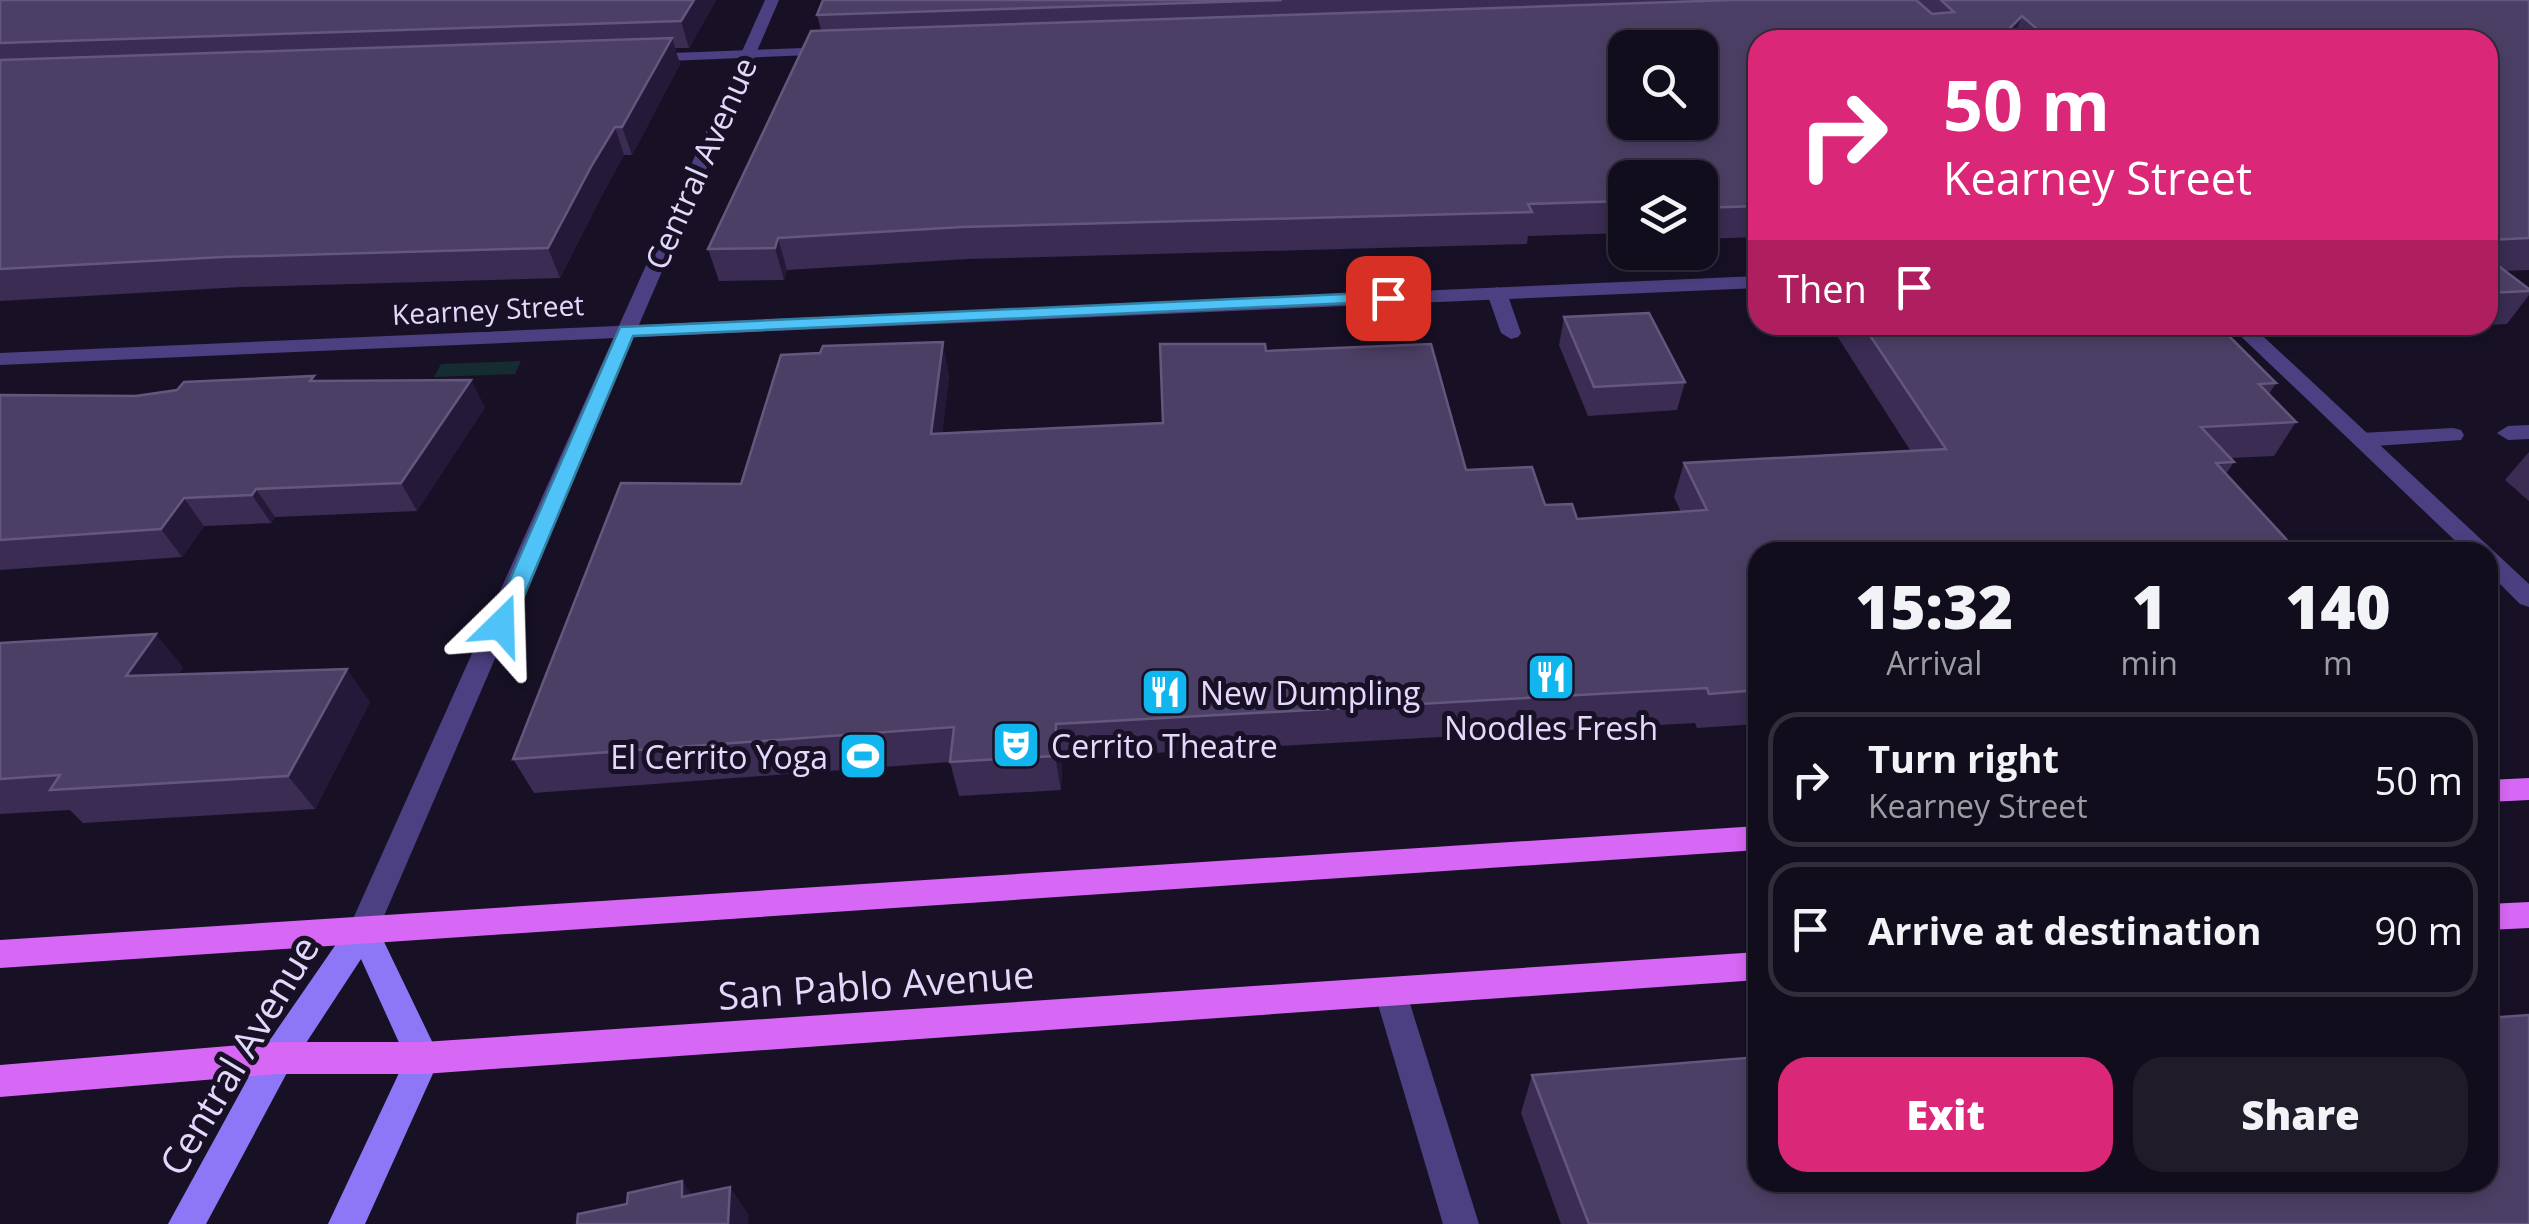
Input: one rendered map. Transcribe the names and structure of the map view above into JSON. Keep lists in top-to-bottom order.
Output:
{
  "streets": {
    "main road": ["Central Avenue", "San Pablo Avenue"],
    "street": ["Kearney Street"]
  },
  "crossings": [
    ["Central Avenue", "Kearney Street"],
    ["Central Avenue", "San Pablo Avenue"]
  ],
  "places": {
    "restaurant": ["Noodles Fresh", "New Dumpling"],
    "theatre": ["Cerrito Theatre"],
    "sports": ["El Cerrito Yoga"]
  },
  "page": {
    "turn": ["50 m", "Kearney Street"],
    "then": "Then",
    "eta": [
      "15:32",
      "Arrival",
      "1",
      "min",
      "140",
      "m"
    ],
    "list": [
      {
        "name": "Turn right",
        "note": "Kearney Street",
        "value": "50 m"
      },
      {
        "name": "Arrive at destination",
        "value": "90 m"
      }
    ],
    "buttons": ["Exit", "Share"]
  }
}
